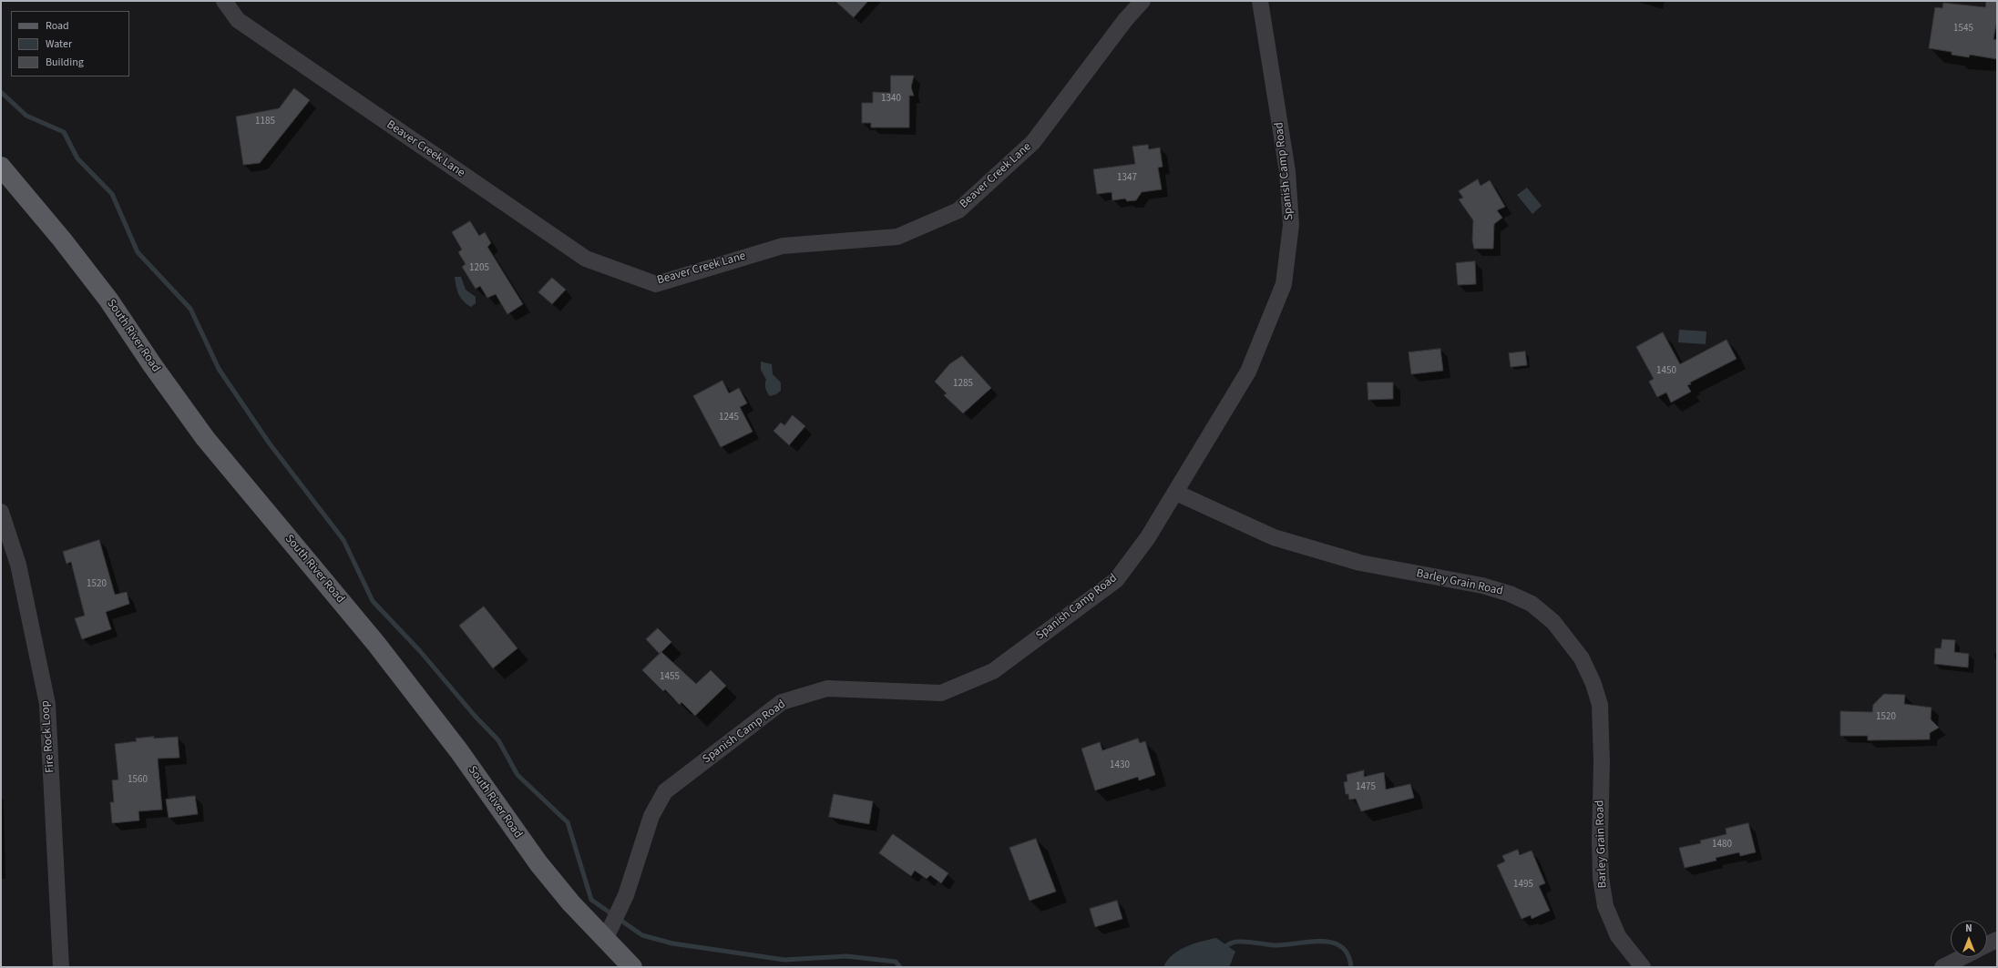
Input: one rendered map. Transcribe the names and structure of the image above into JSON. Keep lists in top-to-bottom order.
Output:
{
  "streets": {
    "main road": ["South River Road"],
    "street": [
      "Beaver Creek Lane",
      "Spanish Camp Road",
      "Barley Grain Road",
      "Fire Rock Loop"
    ]
  },
  "crossings": [
    ["Spanish Camp Road", "South River Road"],
    ["Spanish Camp Road", "Barley Grain Road"]
  ],
  "house_numbers": [
    "1545",
    "1340",
    "1185",
    "1347",
    "1205",
    "1450",
    "1285",
    "1245",
    "1520",
    "1455",
    "1520",
    "1430",
    "1560",
    "1475",
    "1480",
    "1495"
  ],
  "legend": ["Road", "Water", "Building"],
  "north": "top"
}
